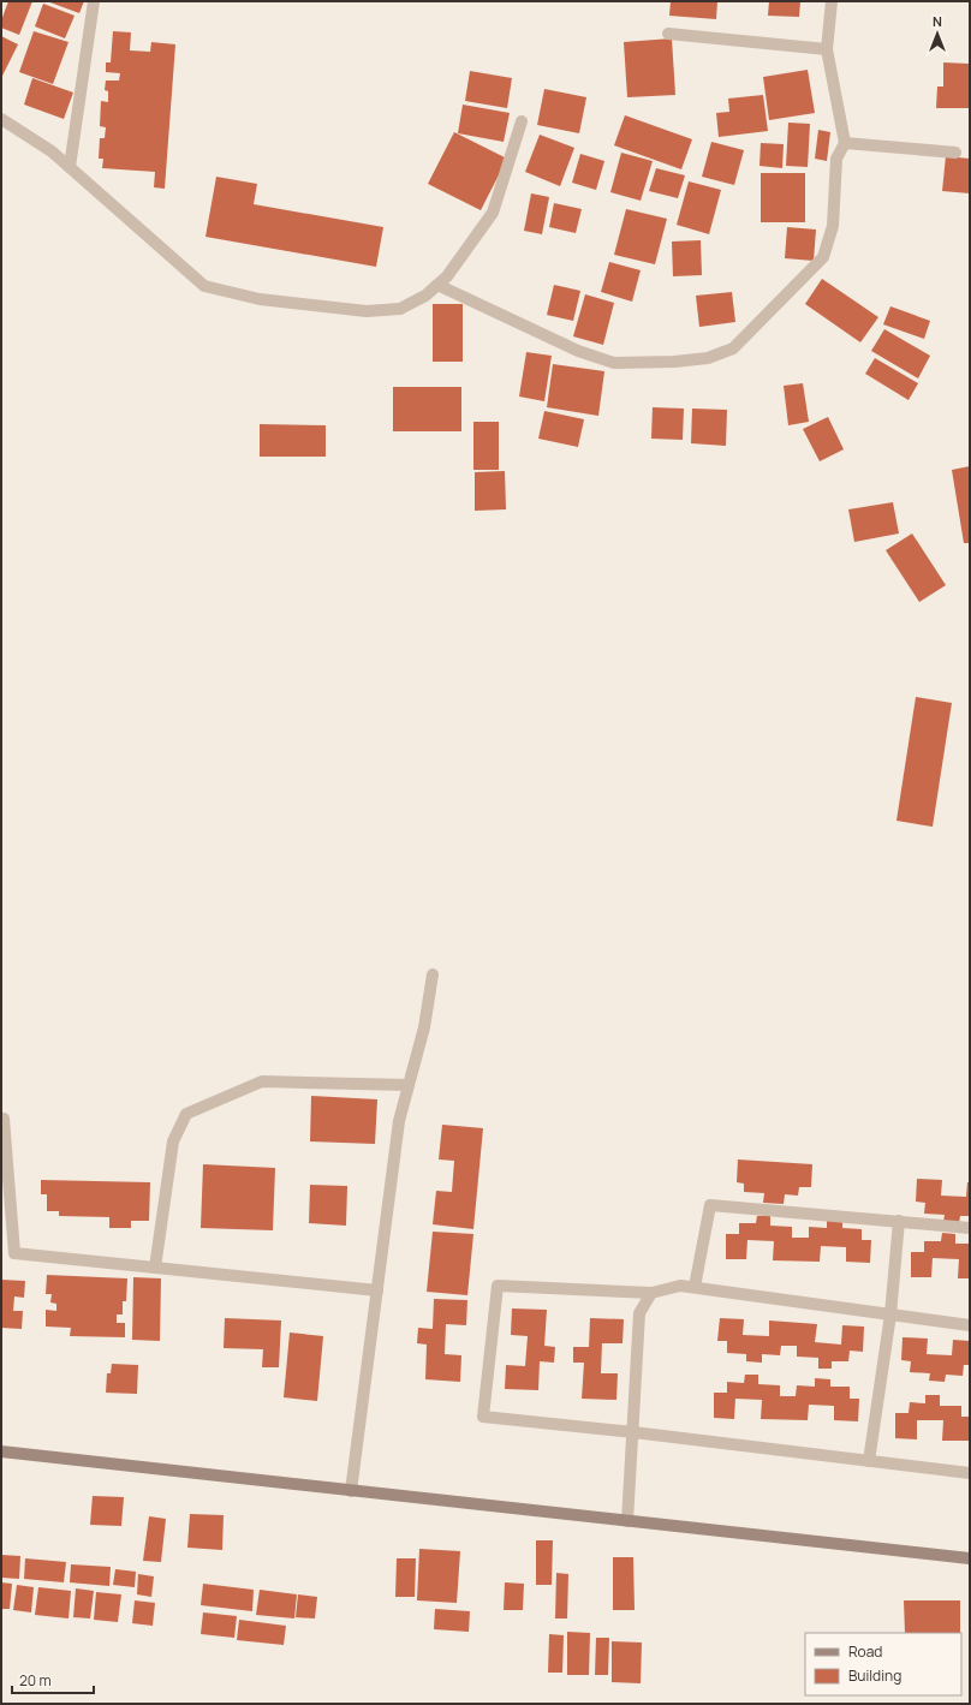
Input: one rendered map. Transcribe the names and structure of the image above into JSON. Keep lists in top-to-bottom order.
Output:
{
  "legend": ["Road", "Building"],
  "scale_bar": "20 m",
  "north": "top"
}
